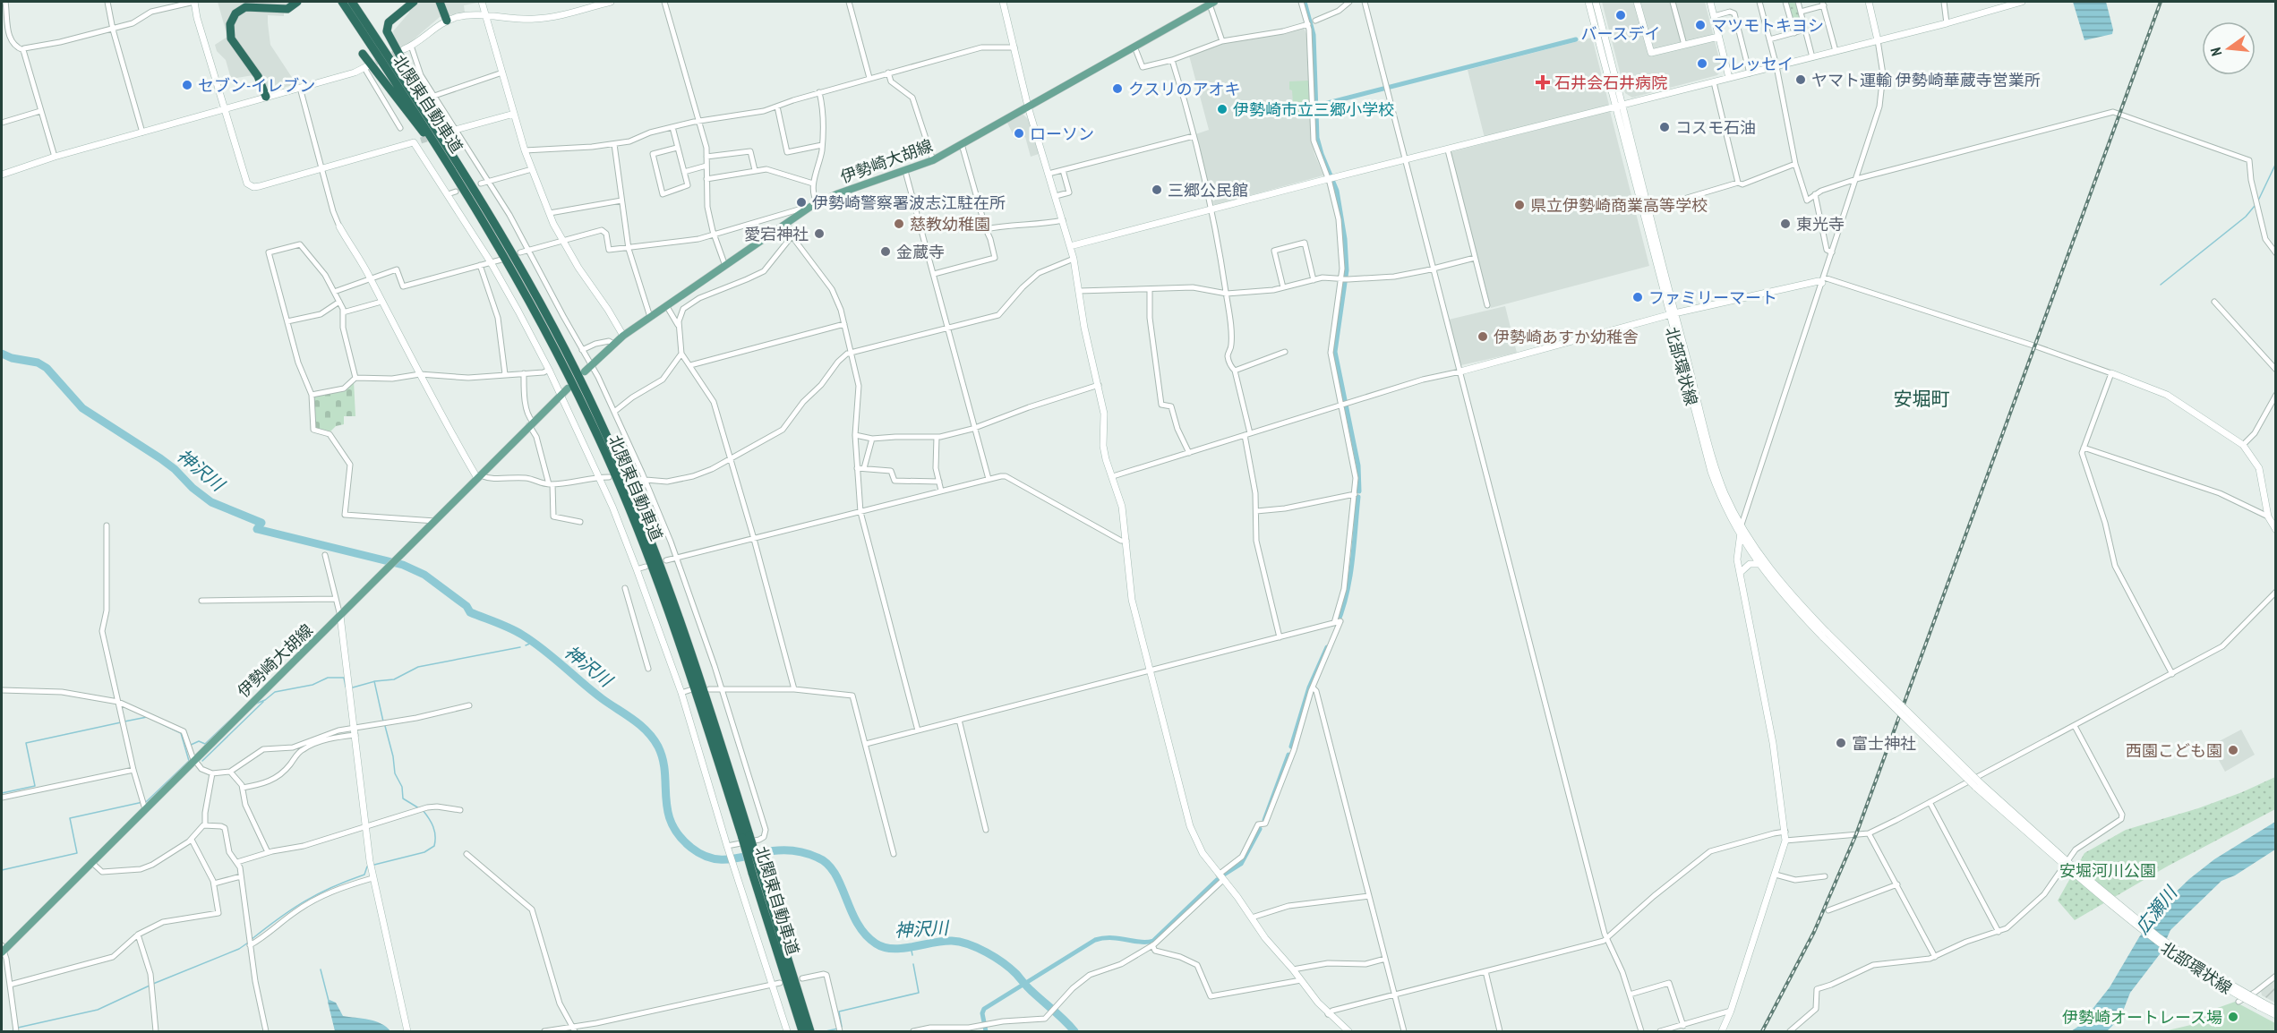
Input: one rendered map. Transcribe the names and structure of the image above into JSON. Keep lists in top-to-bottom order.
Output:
{
  "streets": {
    "highway": ["北関東自動車道"],
    "main road": ["伊勢崎大胡線"],
    "street": ["北部環状線"]
  },
  "districts": ["安堀町"],
  "water": ["神沢川", "広瀬川"],
  "parks": ["安堀河川公園"],
  "places": {
    "other": [
      "バースデイ",
      "マツモトキヨシ",
      "フレッセイ",
      "ヤマト運輸 伊勢崎華蔵寺営業所",
      "セブン-イレブン",
      "クスリのアオキ",
      "伊勢崎市立三郷小学校",
      "コスモ石油",
      "ローソン",
      "三郷公民館",
      "伊勢崎警察署波志江駐在所",
      "県立伊勢崎商業高等学校",
      "慈教幼稚園",
      "東光寺",
      "愛宕神社",
      "金蔵寺",
      "ファミリーマート",
      "伊勢崎あすか幼稚舎",
      "富士神社",
      "西園こども園",
      "伊勢崎オートレース場"
    ],
    "health": ["石井会石井病院"]
  },
  "north": "left"
}
